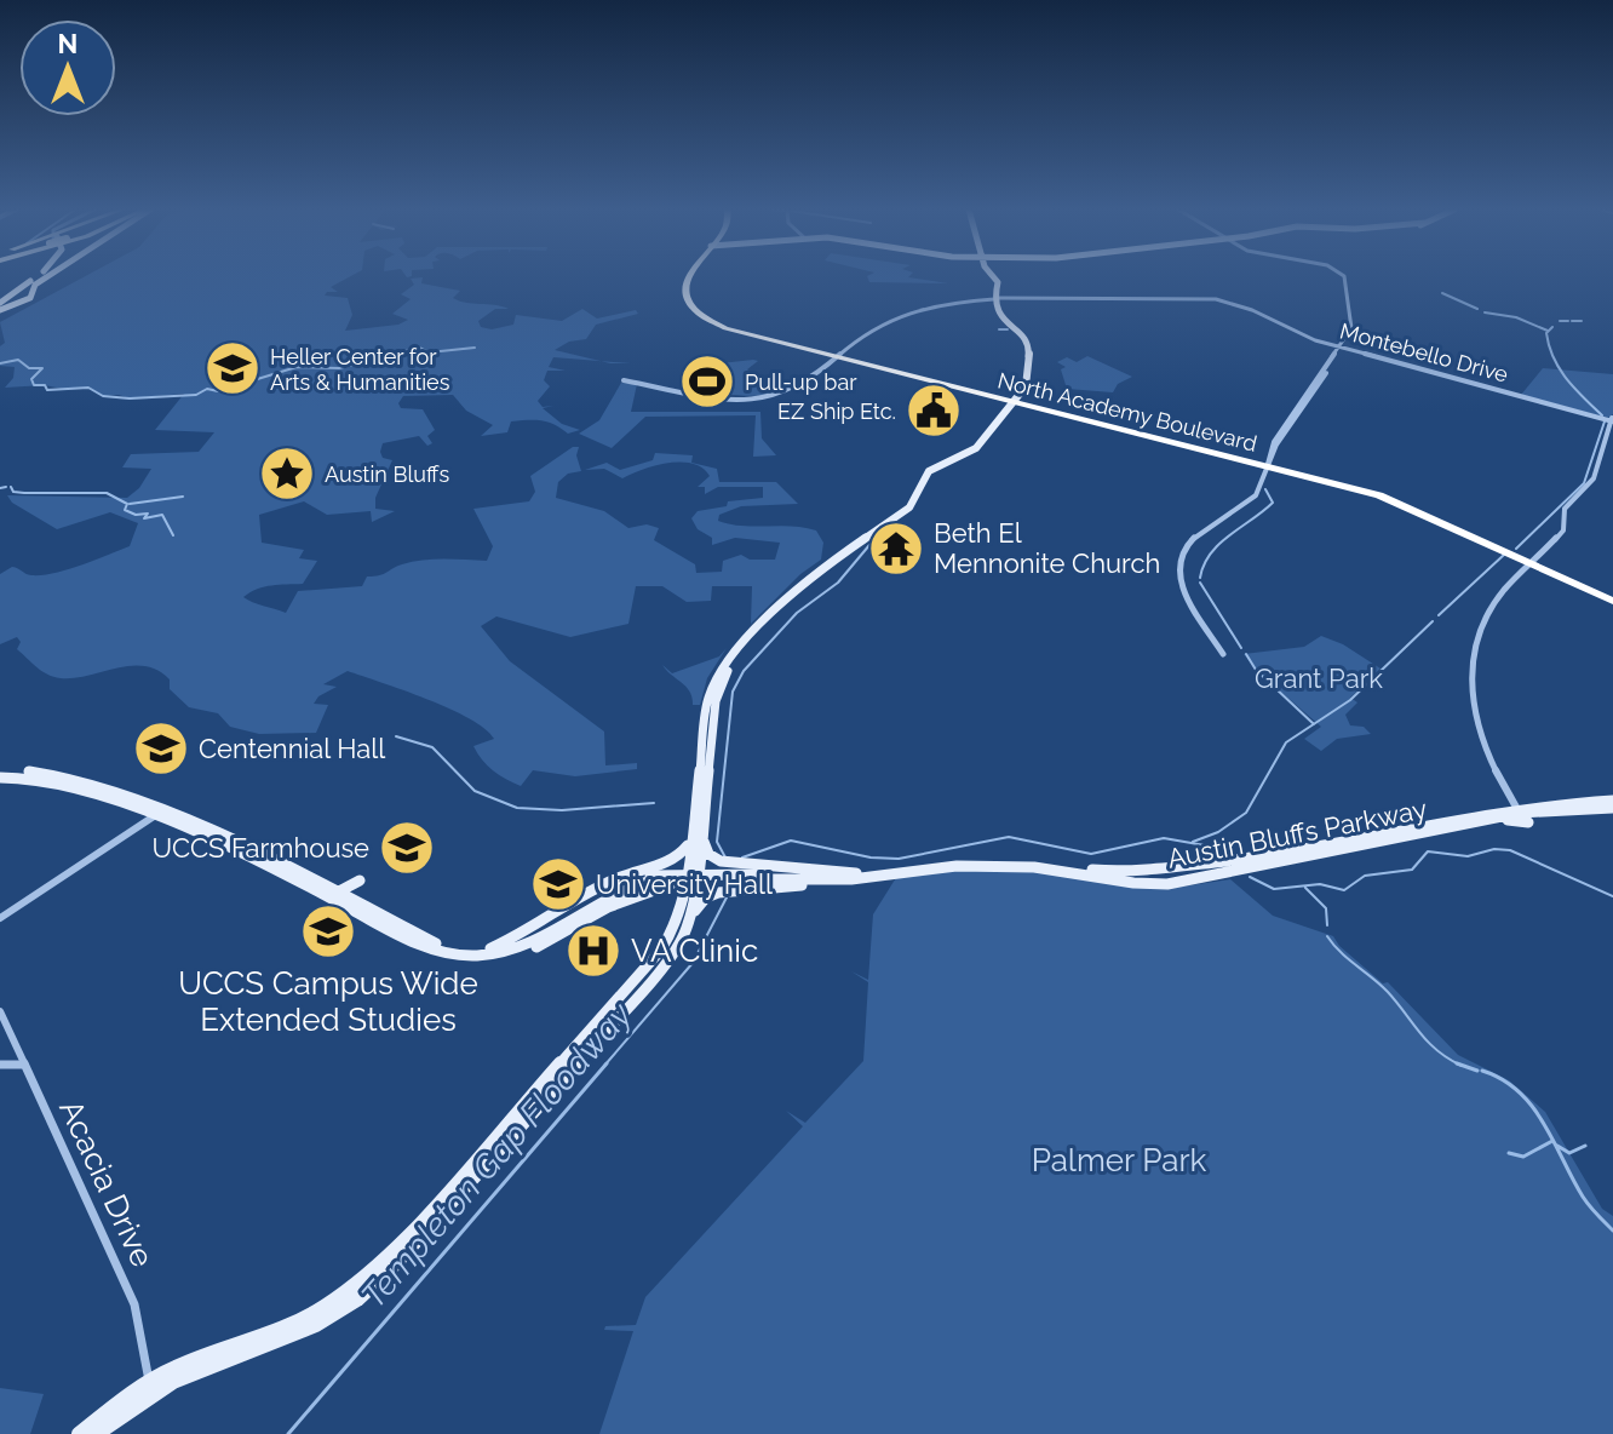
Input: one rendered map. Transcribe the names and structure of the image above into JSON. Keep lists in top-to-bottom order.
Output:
{
  "streets": {
    "highway": ["North Academy Boulevard"],
    "main road": ["Austin Bluffs Parkway"],
    "street": ["Montebello Drive", "Acacia Drive"]
  },
  "crossings": [
    ["Montebello Drive", "North Academy Boulevard"]
  ],
  "water": ["Templeton Gap Floodway"],
  "parks": ["Grant Park", "Palmer Park"],
  "places": {
    "school or university": [
      "Heller Center for Arts & Humanities",
      "Centennial Hall",
      "UCCS Farmhouse",
      "University Hall",
      "UCCS Campus Wide Extended Studies"
    ],
    "sports": ["Pull-up bar"],
    "public building": ["EZ Ship Etc."],
    "place": ["Austin Bluffs"],
    "temple": ["Beth El Mennonite Church"],
    "hospital": ["VA Clinic"]
  },
  "north": "top"
}
